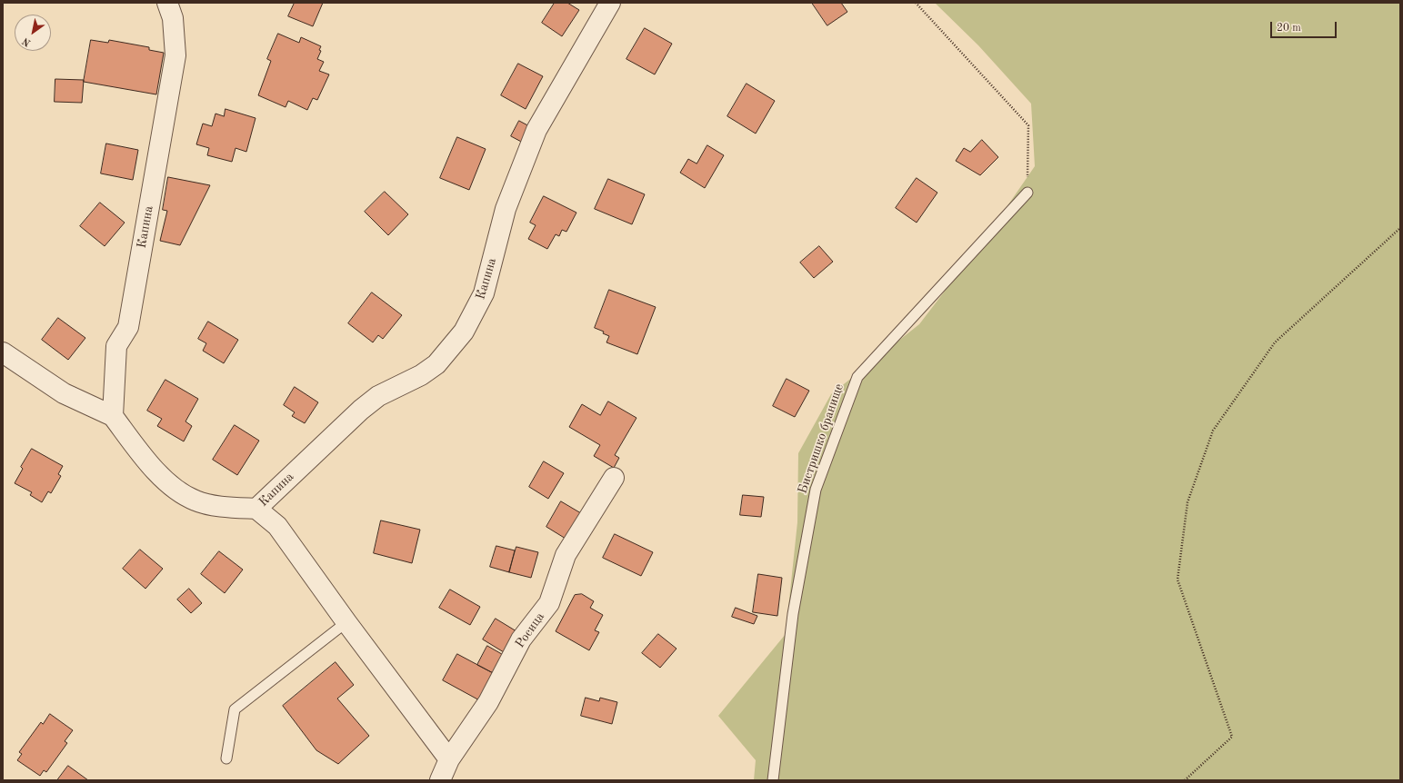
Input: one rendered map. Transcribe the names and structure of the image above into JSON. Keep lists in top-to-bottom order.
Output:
{
  "streets": {
    "street": ["Капина", "Росица"],
    "lane": ["Бистришко бранище"]
  },
  "scale_bar": "20 m",
  "north": "bottom left"
}
